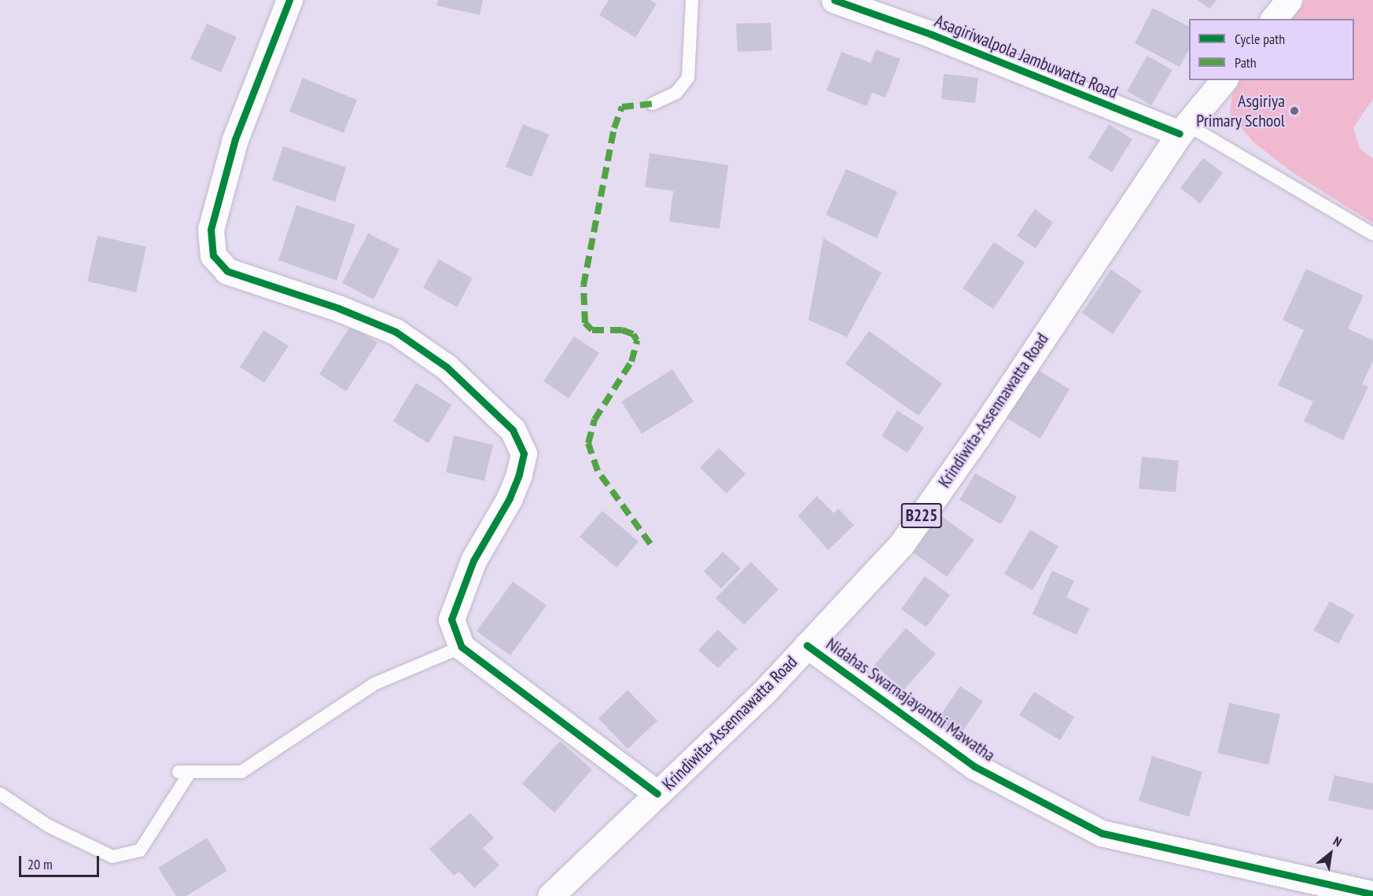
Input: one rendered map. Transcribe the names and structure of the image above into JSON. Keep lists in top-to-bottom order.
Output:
{
  "streets": {
    "street": [
      "Asagiriwalpola Jambuwatta Road",
      "Krindiwita-Assennawatta Road",
      "B225",
      "Nidahas Swarnajayanthi Mawatha"
    ]
  },
  "crossings": [
    ["Asagiriwalpola Jambuwatta Road", "Krindiwita-Assennawatta Road"],
    ["Krindiwita-Assennawatta Road", "Nidahas Swarnajayanthi Mawatha"]
  ],
  "places": ["Asgiriya Primary School"],
  "legend": ["Cycle path", "Path"],
  "scale_bar": "20 m",
  "north": "top right"
}
